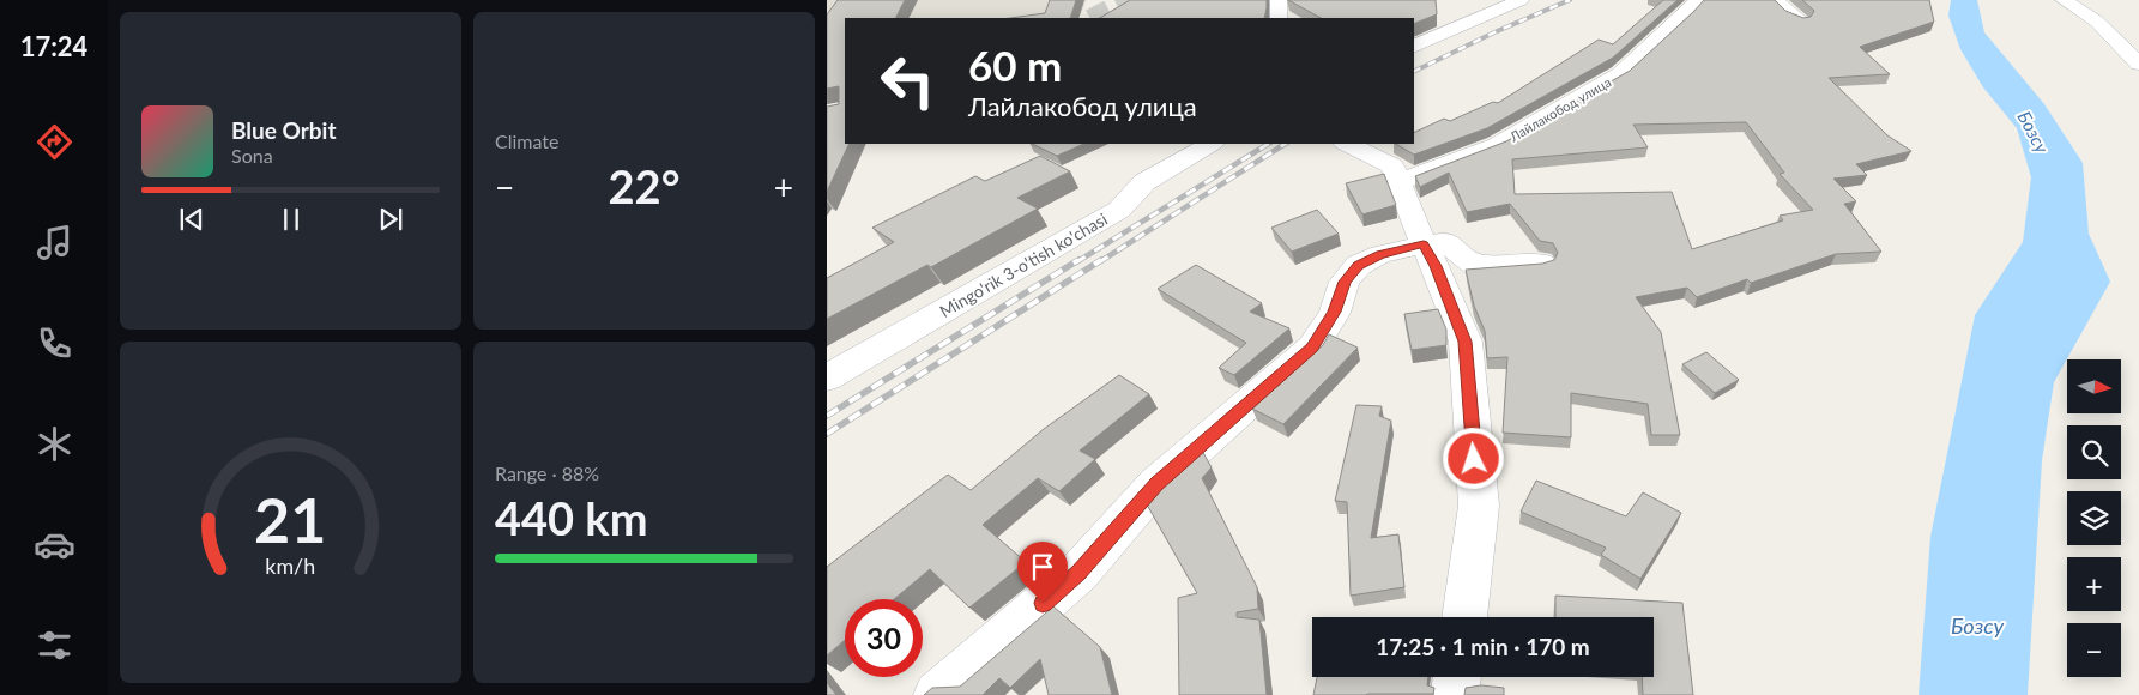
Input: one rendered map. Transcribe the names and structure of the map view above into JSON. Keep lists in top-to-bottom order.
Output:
{
  "streets": {
    "street": ["Лайлакобод улица", "Mingo'rik 3-o'tish ko'chasi"]
  },
  "water": ["Бозсу"],
  "north": "right",
  "page": {
    "tabs": "17:24",
    "tile": [
      "Climate",
      ["Range · 88%", "440 km"]
    ],
    "turn": ["60 m", "Лайлакобод улица"],
    "song": ["Blue Orbit", "Sona"],
    "heat": ["−", "22°", "+"],
    "map_buttons": ["+", "−"],
    "limit": "30",
    "trip": "17:25 · 1 min · 170 m",
    "gauge": ["21", "km/h"]
  }
}
